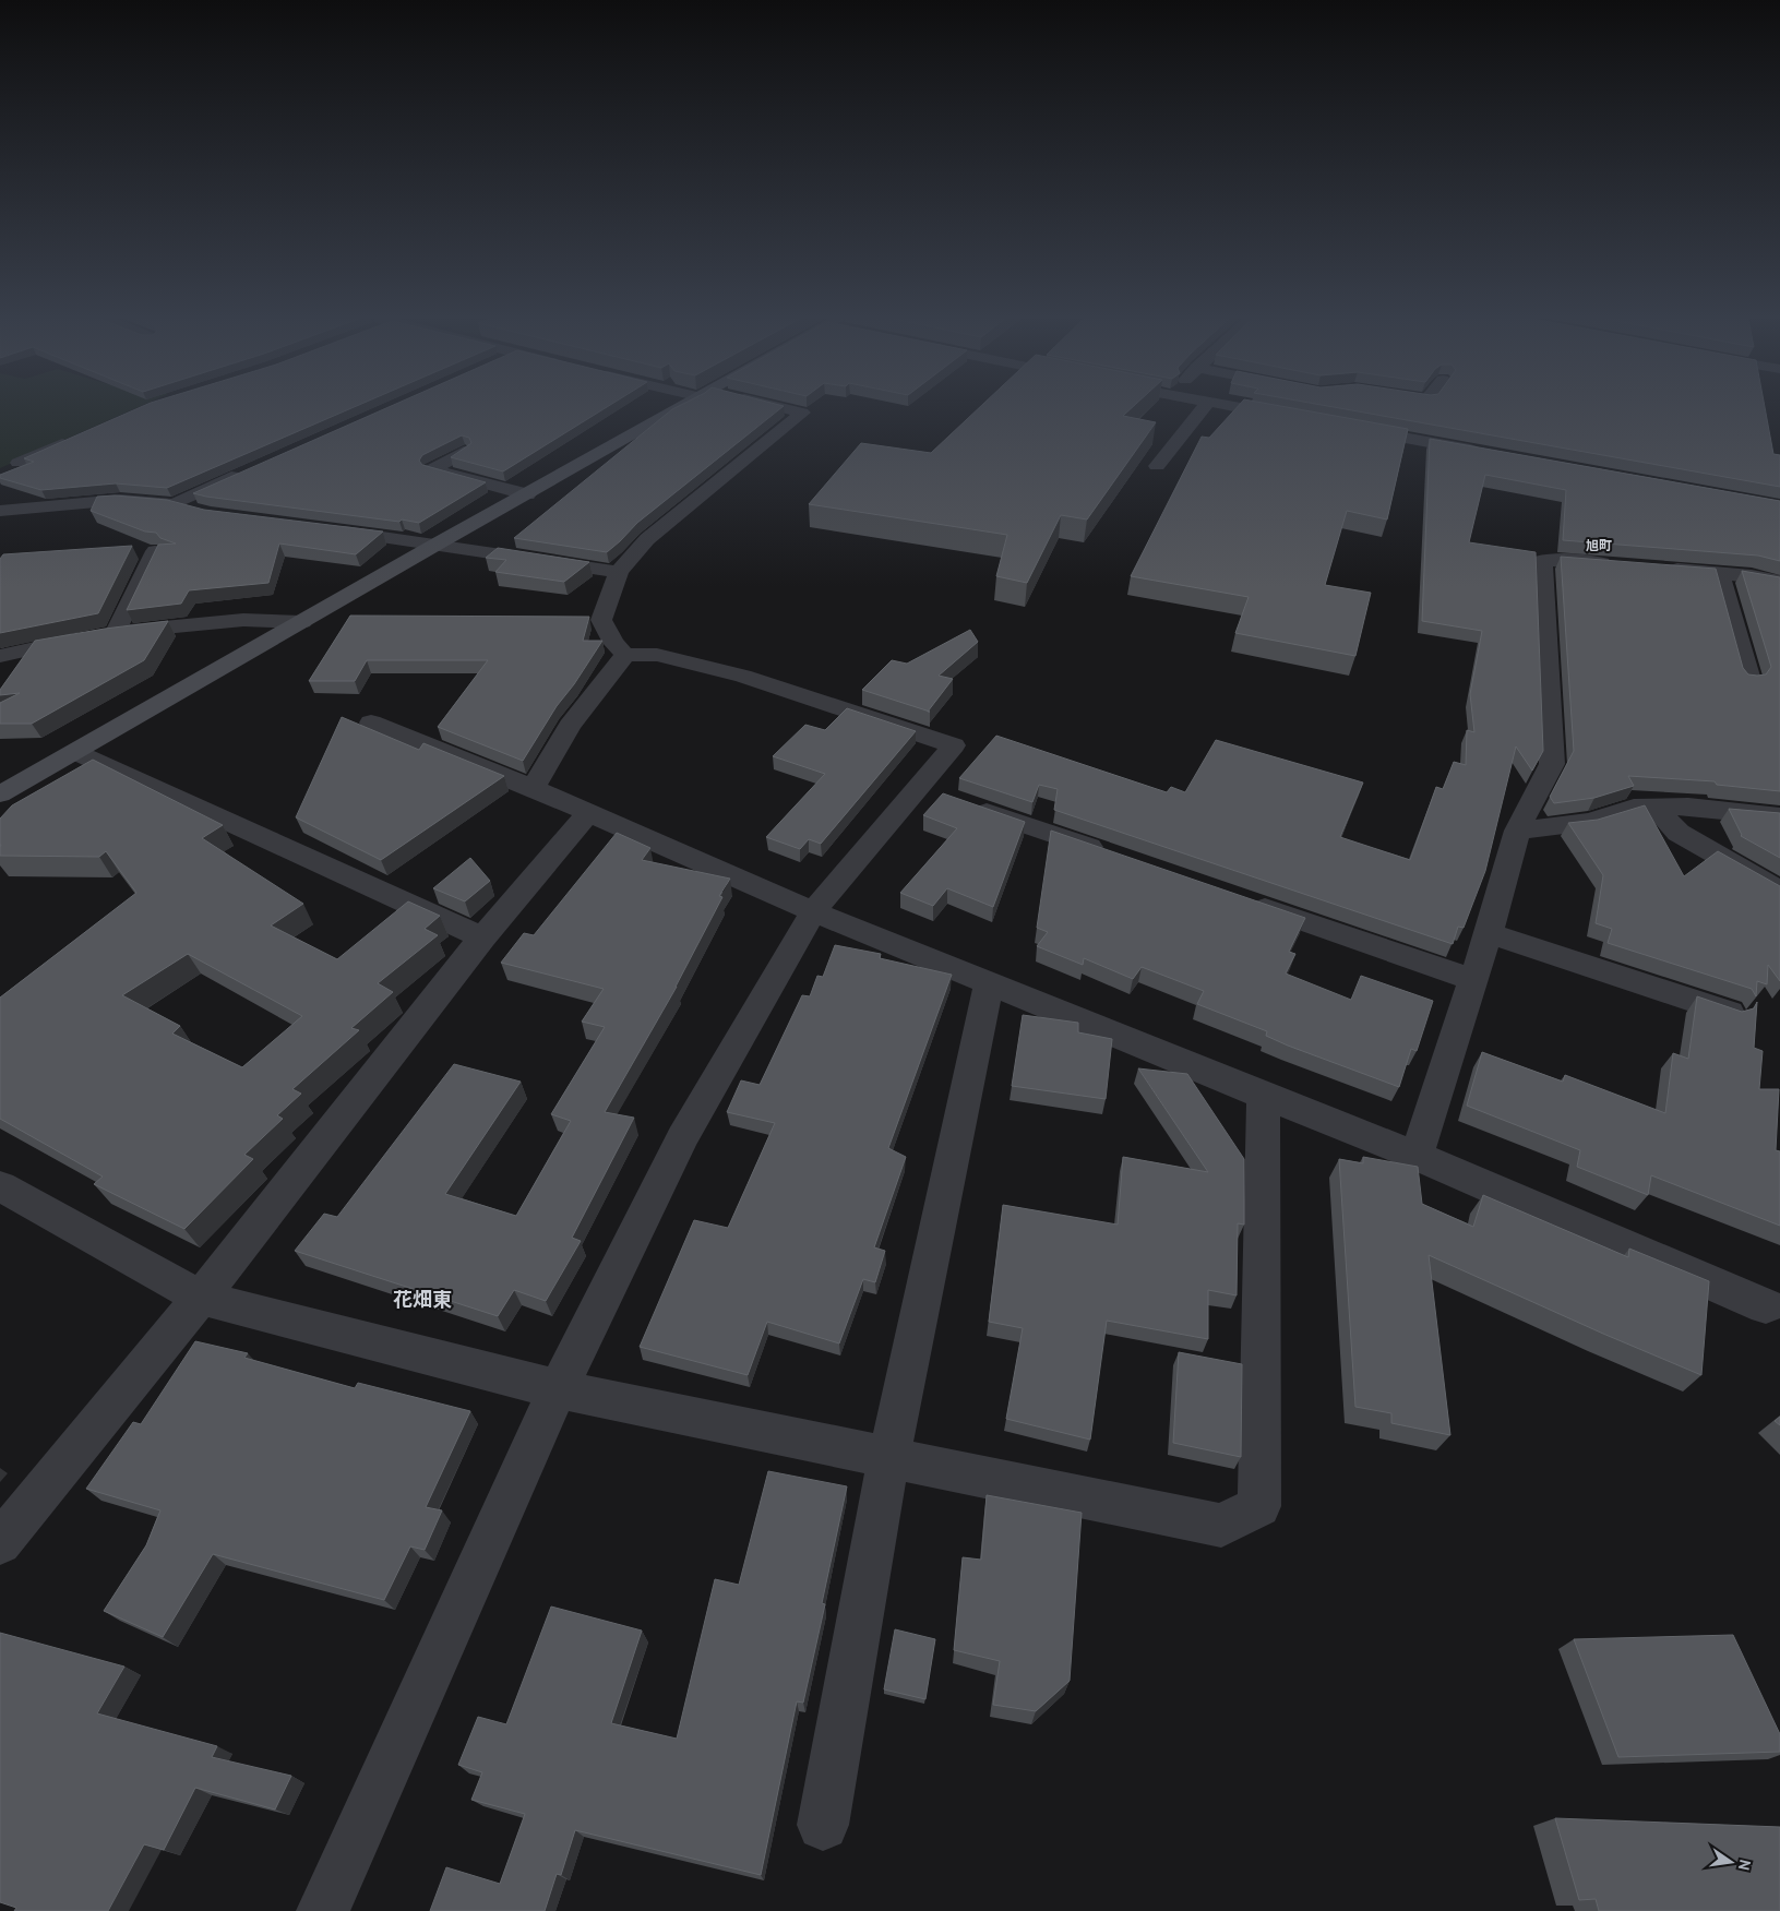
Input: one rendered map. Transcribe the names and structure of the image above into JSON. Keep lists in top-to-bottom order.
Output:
{
  "districts": ["旭町", "花畑東"],
  "north": "right"
}
